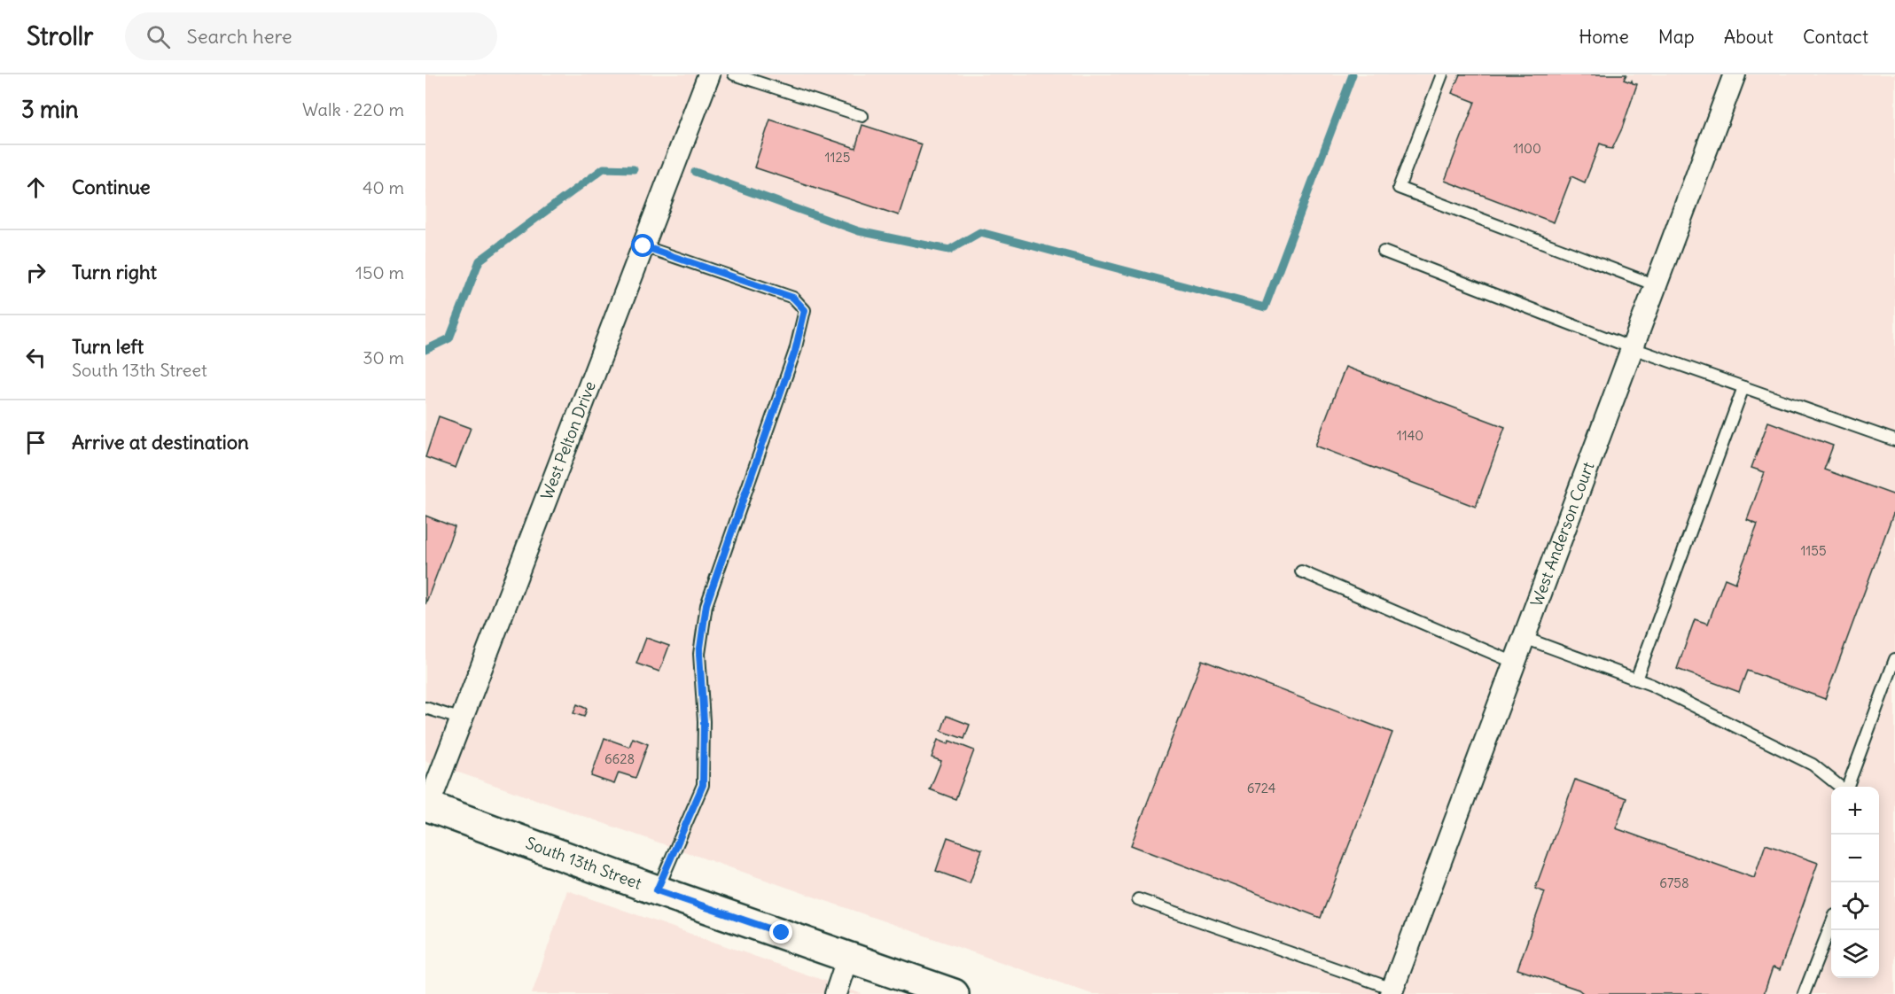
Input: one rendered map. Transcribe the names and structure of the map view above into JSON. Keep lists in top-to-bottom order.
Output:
{
  "streets": {
    "street": ["West Pelton Drive", "West Anderson Court", "South 13th Street"]
  },
  "crossings": [
    ["West Pelton Drive", "South 13th Street"]
  ],
  "house_numbers": [
    "1100",
    "1125",
    "1140",
    "1155",
    "6628",
    "6724",
    "6758"
  ],
  "page": {
    "header": "Strollr",
    "search": "Search here",
    "nav": [
      "Home",
      "Map",
      "About",
      "Contact"
    ],
    "heading": ["3 min", "Walk · 220 m"],
    "list": [
      ["Continue", "40 m"],
      ["Turn right", "150 m"],
      ["Turn left", "South 13th Street", "30 m"],
      "Arrive at destination"
    ],
    "map_buttons": ["+", "−"]
  }
}
